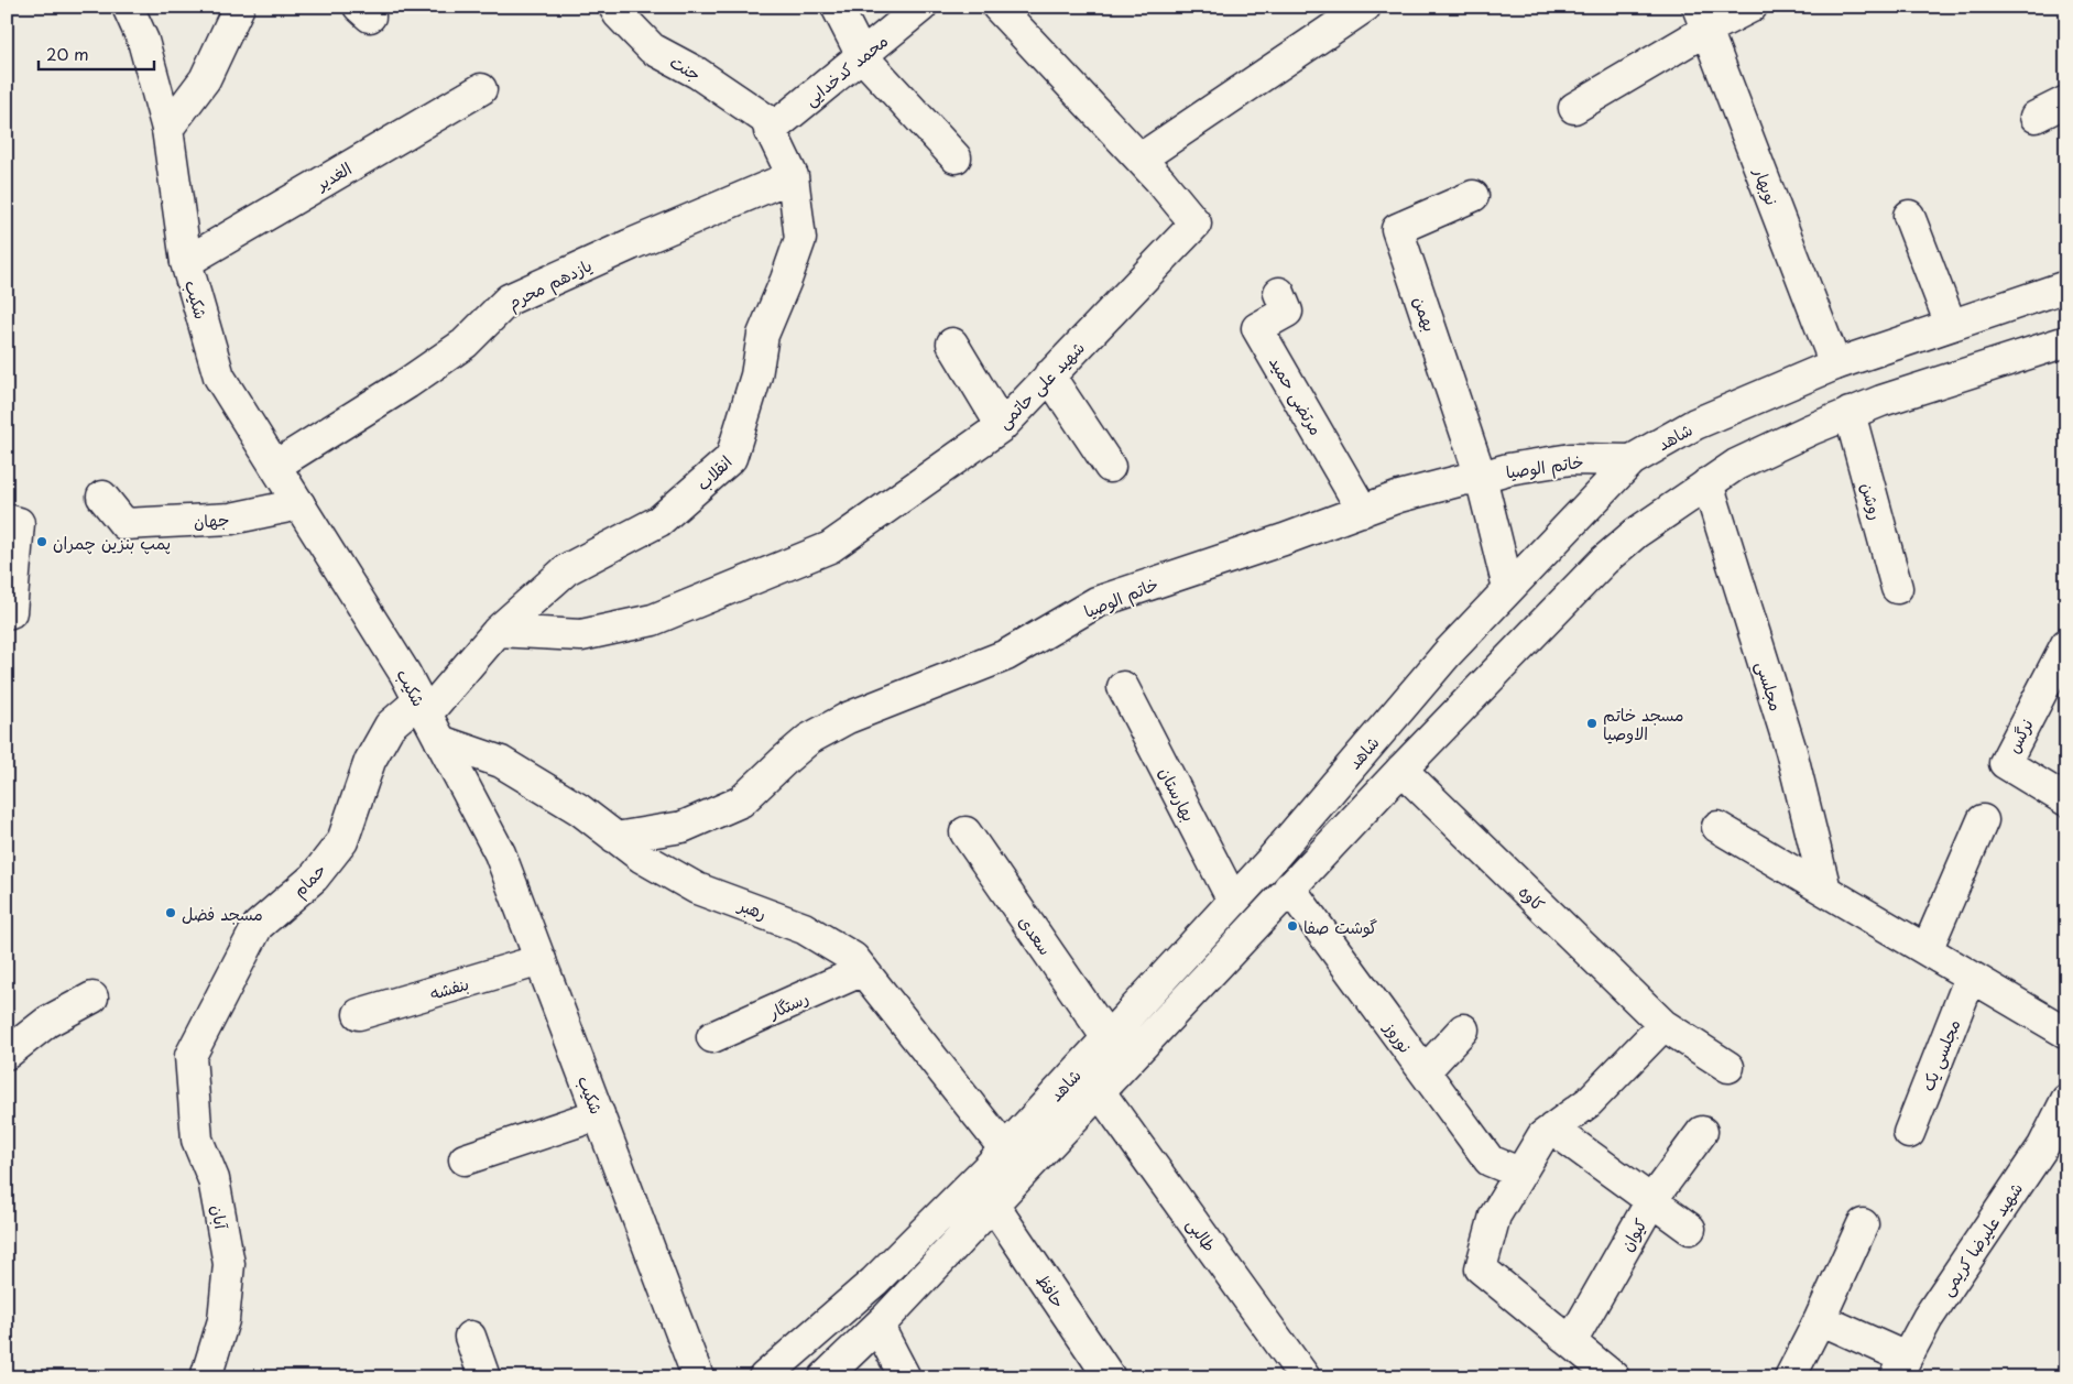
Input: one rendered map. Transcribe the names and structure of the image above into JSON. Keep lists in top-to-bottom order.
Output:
{
  "streets": {
    "street": [
      "جنت",
      "محمد کدخدایی",
      "الغدیر",
      "نوبهار",
      "یازدهم محرم",
      "شکیب",
      "بهمن",
      "شهید علی حاتمی",
      "مرتضی حمید",
      "شاهد",
      "خاتم الوصیا",
      "انقلاب",
      "روشن",
      "جهان",
      "مجلسی",
      "نرگس",
      "بهارستان",
      "حمام",
      "کاوه",
      "رهبر",
      "سعدی",
      "بنفشه",
      "رستگار",
      "نوروز",
      "مجلسی یک",
      "آبان",
      "طالبی",
      "کیوان",
      "شهید علیرضا کریمی",
      "حافظ"
    ]
  },
  "crossings": [
    ["جنت", "محمد کدخدایی"],
    ["جنت", "انقلاب"],
    ["محمد کدخدایی", "انقلاب"],
    ["الغدیر", "شکیب"],
    ["نوبهار", "شاهد"],
    ["یازدهم محرم", "شکیب"],
    ["یازدهم محرم", "انقلاب"],
    ["شکیب", "انقلاب"],
    ["شکیب", "جهان"],
    ["شکیب", "حمام"],
    ["شکیب", "رهبر"],
    ["شکیب", "بنفشه"],
    ["بهمن", "خاتم الوصیا"],
    ["شهید علی حاتمی", "انقلاب"],
    ["مرتضی حمید", "خاتم الوصیا"],
    ["شاهد", "خاتم الوصیا"],
    ["شاهد", "روشن"],
    ["شاهد", "مجلسی"],
    ["شاهد", "بهارستان"],
    ["شاهد", "کاوه"],
    ["شاهد", "رهبر"],
    ["شاهد", "سعدی"],
    ["شاهد", "نوروز"],
    ["شاهد", "طالبی"],
    ["شاهد", "حافظ"],
    ["خاتم الوصیا", "رهبر"],
    ["انقلاب", "حمام"],
    ["حمام", "آبان"],
    ["رهبر", "رستگار"]
  ],
  "places": [
    "پمپ بنزین چمران",
    "مسجد خاتم الاوصیا",
    "مسجد فضل",
    "گوشت صفا"
  ],
  "scale_bar": "20 m"
}
